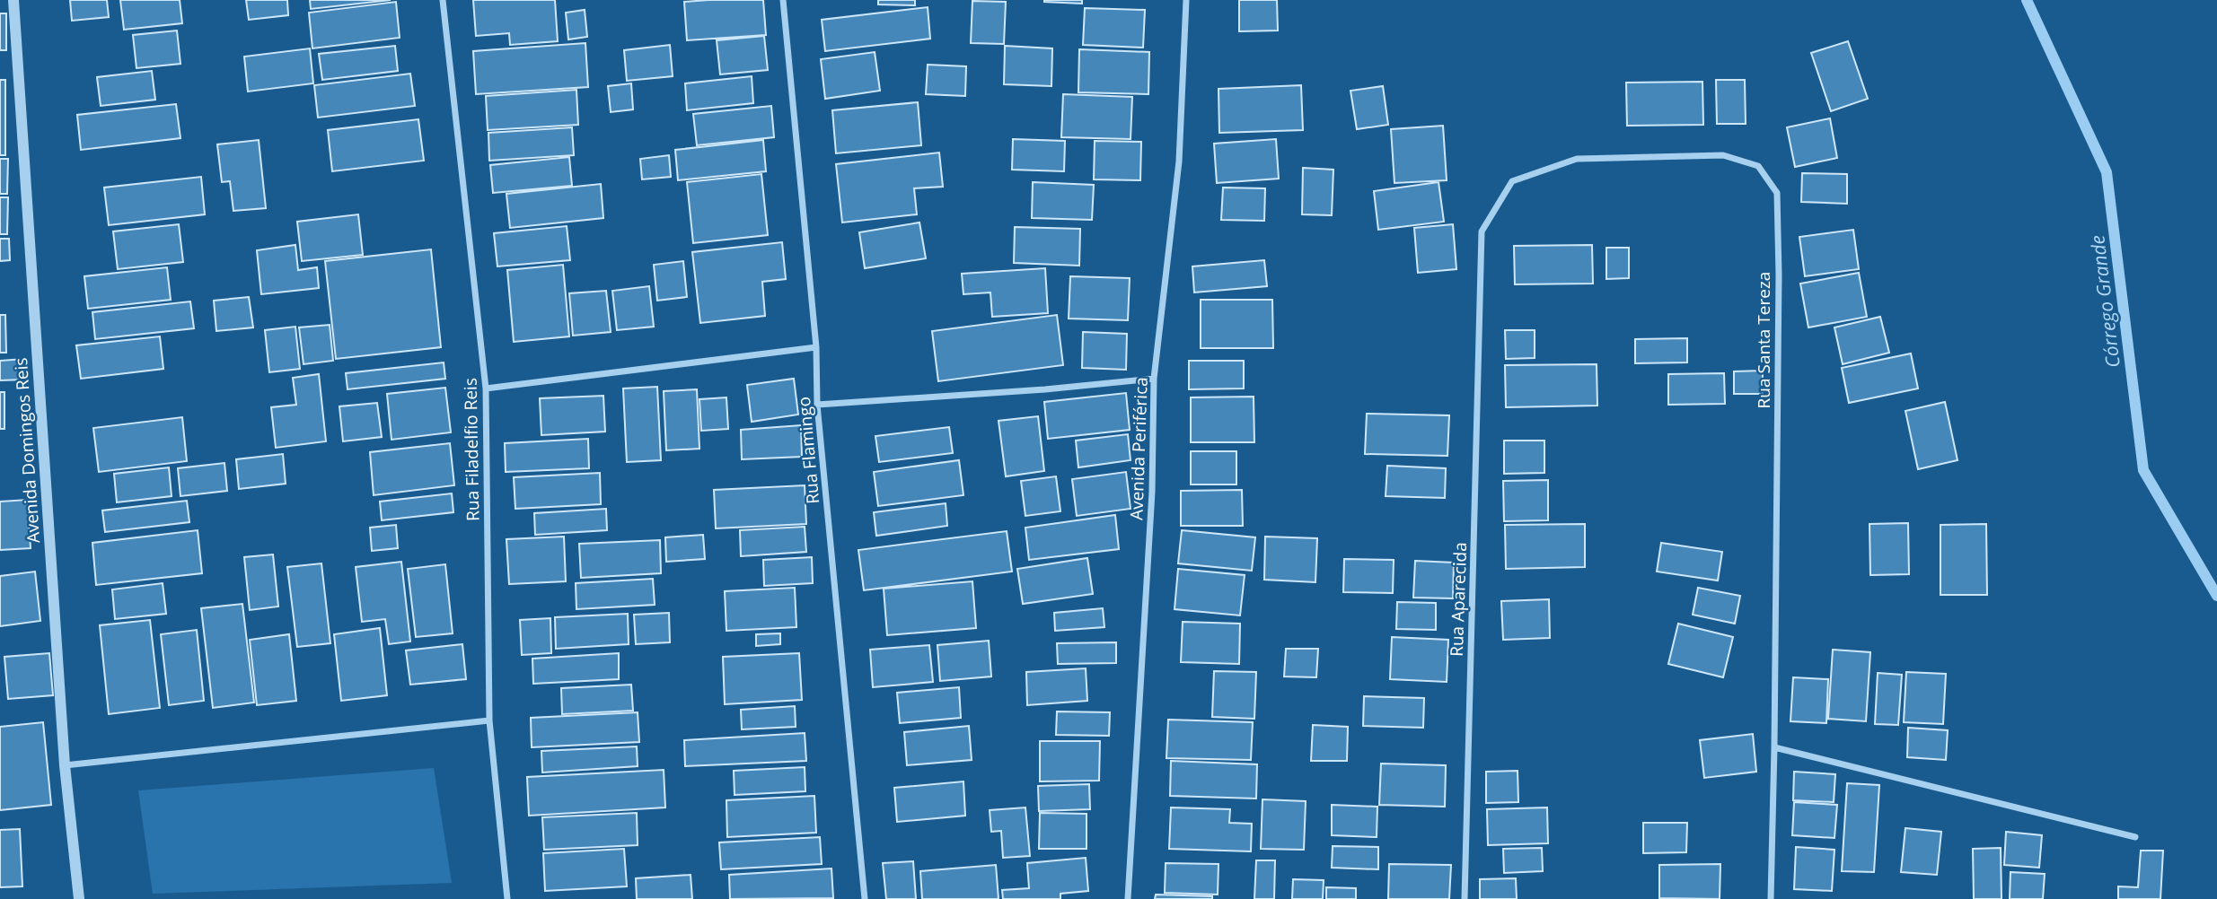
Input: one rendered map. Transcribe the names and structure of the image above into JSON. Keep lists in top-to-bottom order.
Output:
{
  "streets": {
    "street": [
      "Rua Santa Tereza",
      "Avenida Periférica",
      "Rua Filadelfio Reis",
      "Avenida Domingos Reis",
      "Rua Flamingo",
      "Rua Aparecida"
    ]
  },
  "crossings": [
    ["Rua Santa Tereza", "Rua Aparecida"]
  ],
  "water": ["Córrego Grande"]
}
